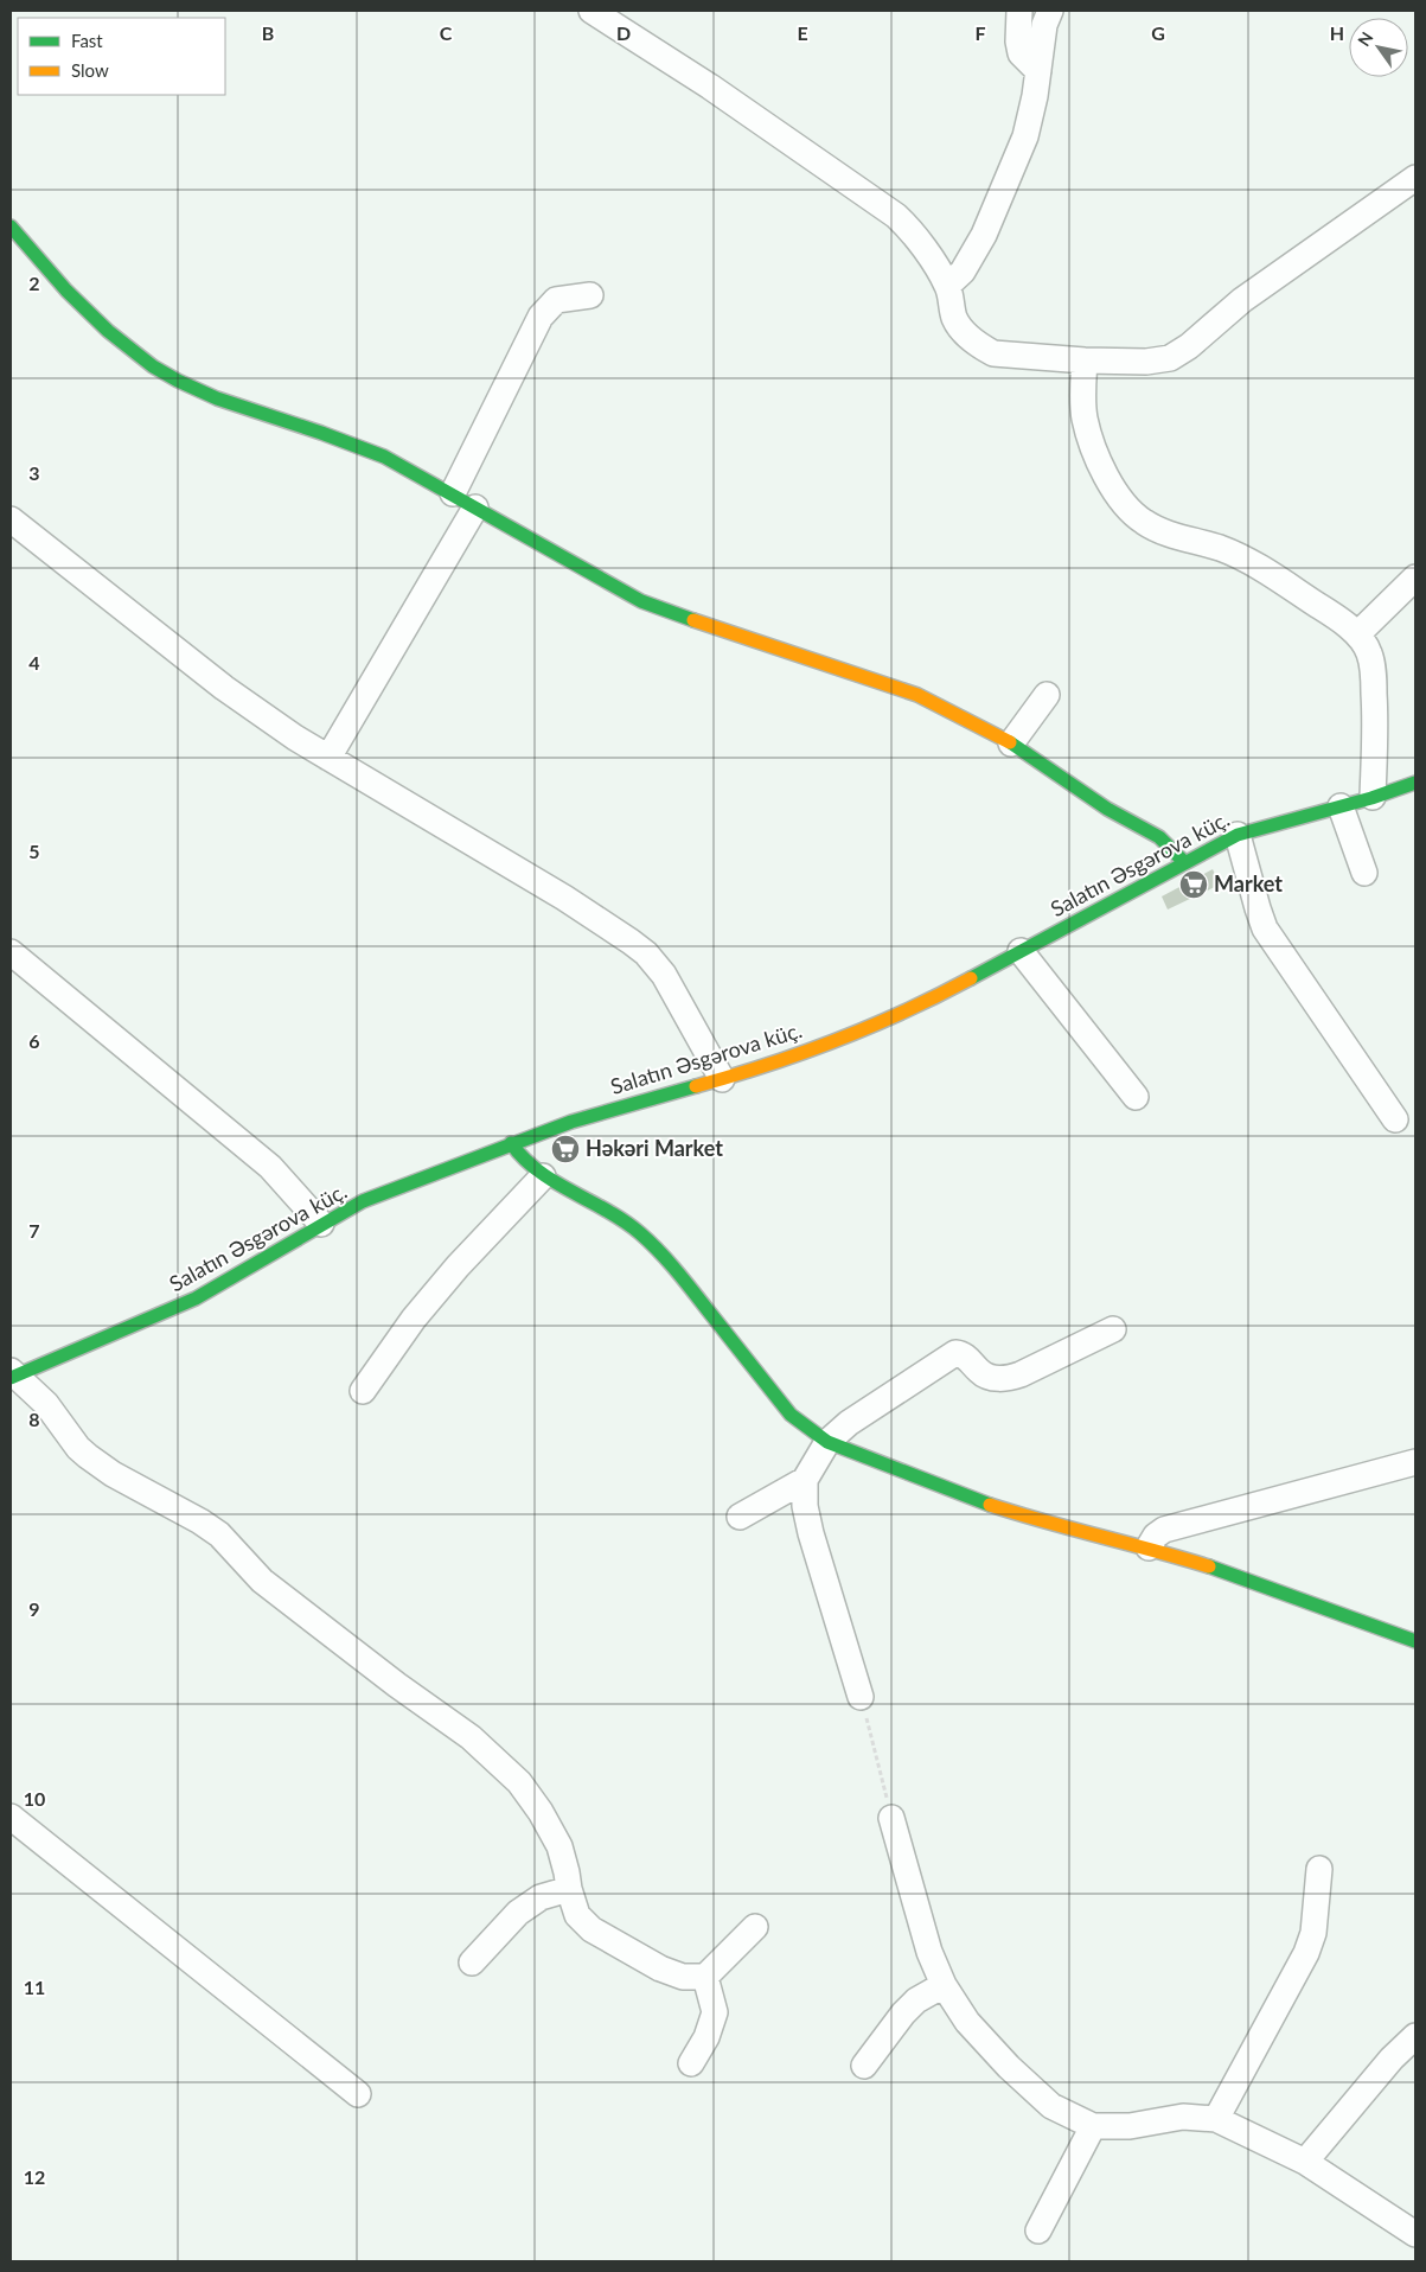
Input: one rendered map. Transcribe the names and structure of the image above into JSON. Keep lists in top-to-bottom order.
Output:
{
  "streets": {
    "street": ["Salatın Əsgərova küç."]
  },
  "places": {
    "supermarket": ["Market", "Həkəri Market"]
  },
  "legend": ["Fast", "Slow"],
  "north": "top left",
  "grid": {
    "columns": [
      "B",
      "C",
      "D",
      "E",
      "F",
      "G",
      "H"
    ],
    "rows": [
      "2",
      "3",
      "4",
      "5",
      "6",
      "7",
      "8",
      "9",
      "10",
      "11",
      "12"
    ]
  }
}
